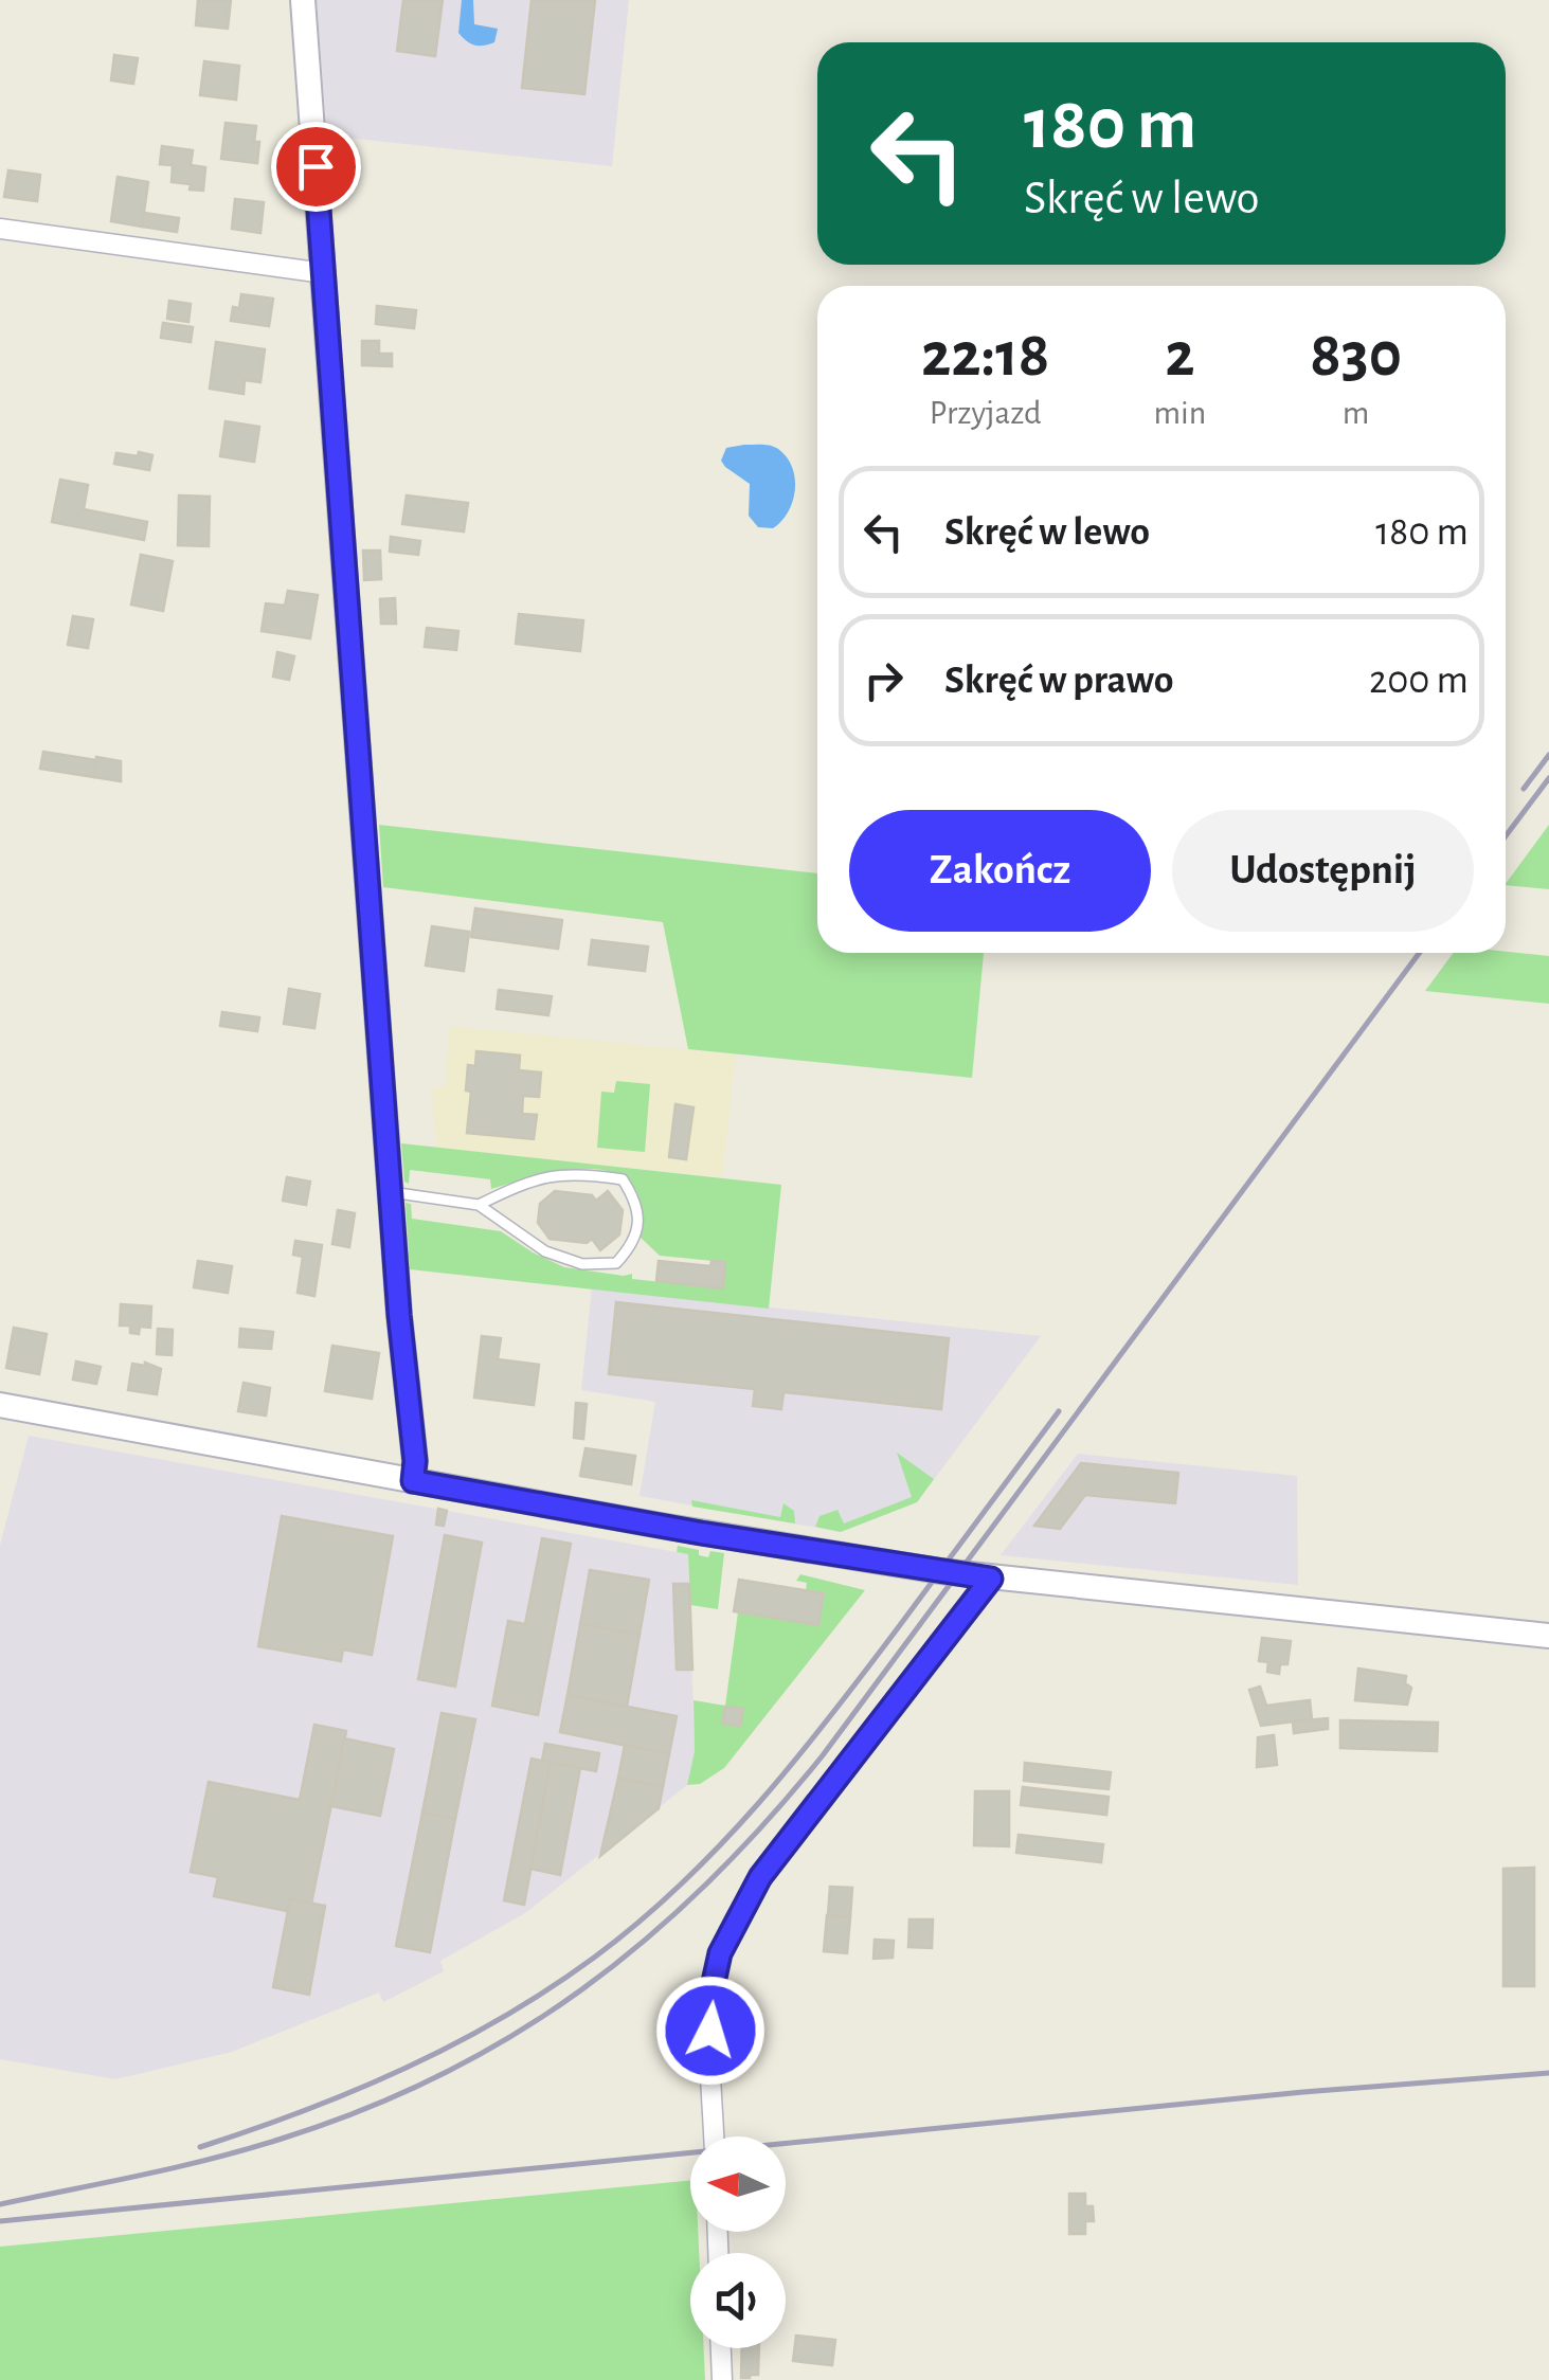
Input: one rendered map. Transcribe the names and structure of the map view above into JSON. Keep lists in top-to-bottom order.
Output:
{
  "north": "left",
  "page": {
    "turn": ["180 m", "Skręć w lewo"],
    "eta": [
      "22:18",
      "Przyjazd",
      "2",
      "min",
      "830",
      "m"
    ],
    "list": [
      {
        "name": "Skręć w lewo",
        "value": "180 m"
      },
      {
        "name": "Skręć w prawo",
        "value": "200 m"
      }
    ],
    "buttons": ["Zakończ", "Udostępnij"]
  }
}
